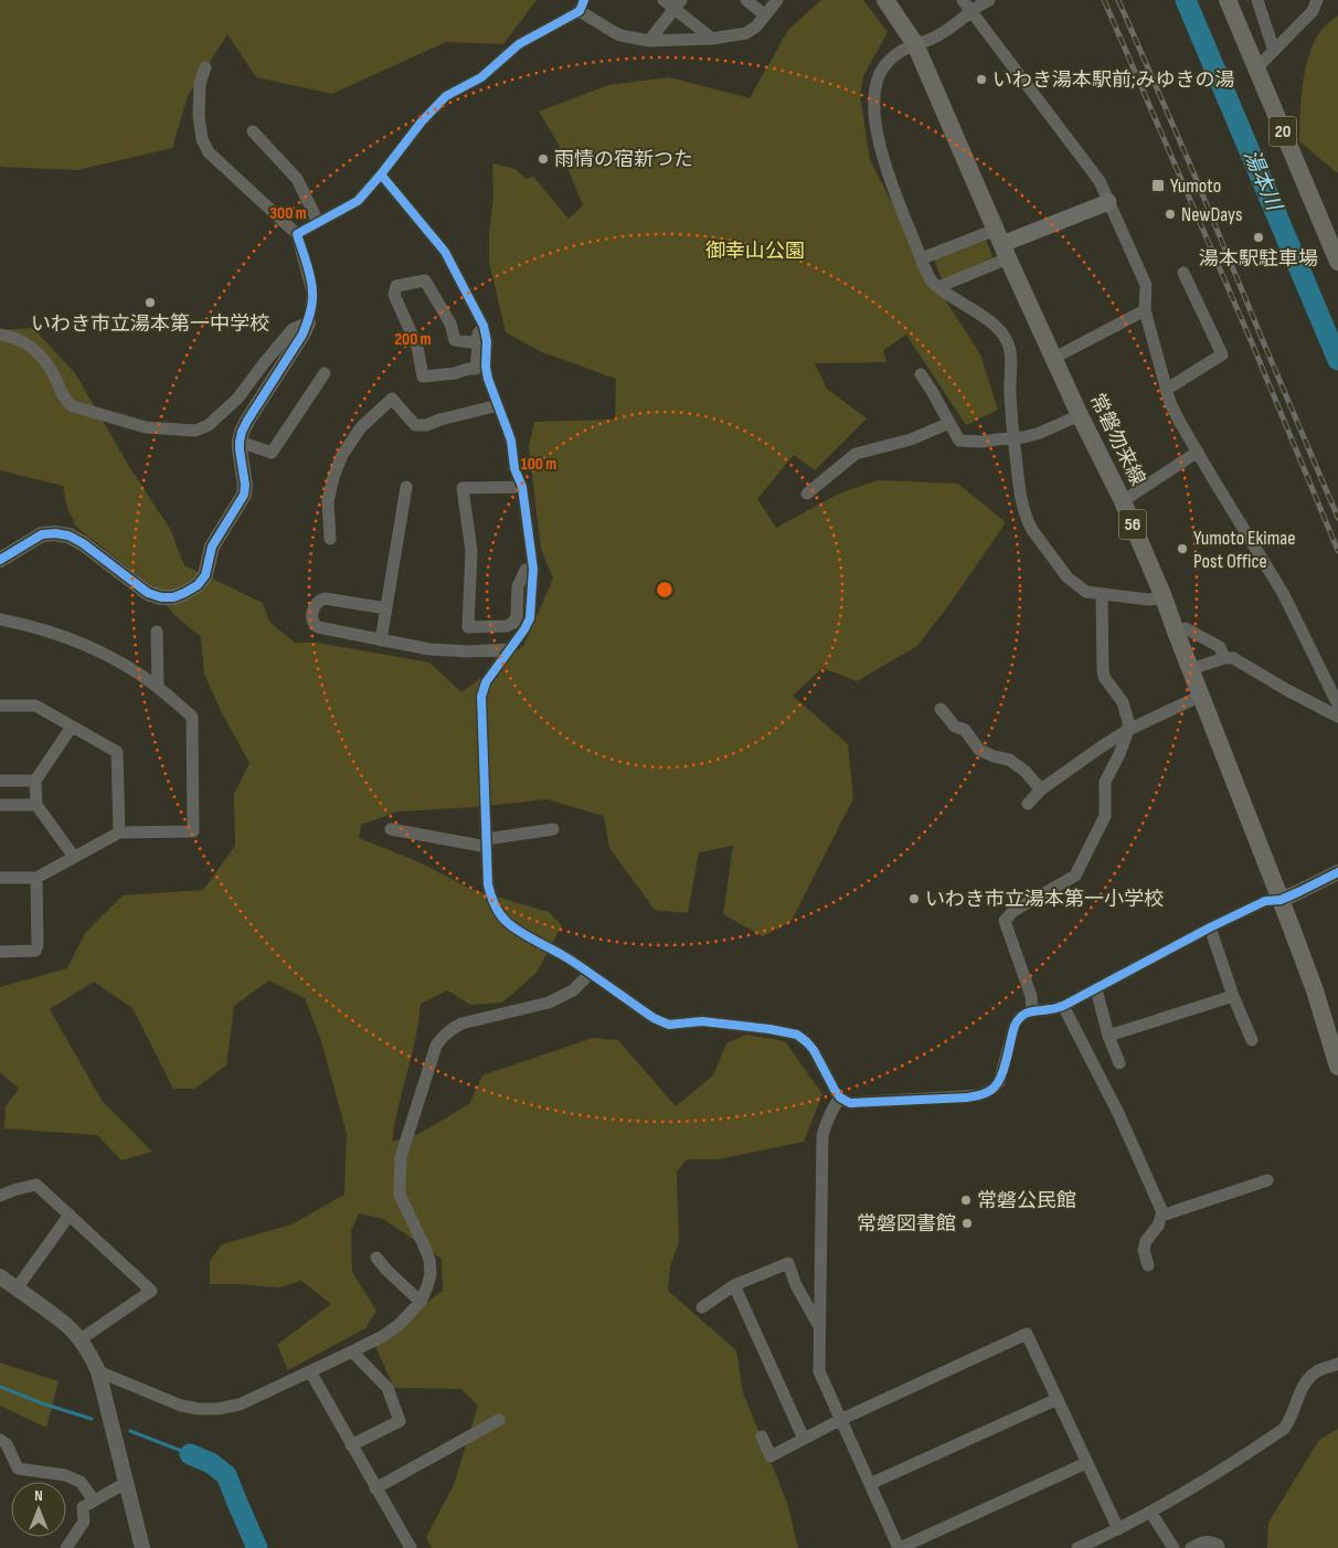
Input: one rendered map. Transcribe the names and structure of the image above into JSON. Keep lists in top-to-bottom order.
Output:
{
  "streets": {
    "main road": ["20", "常磐勿来線", "56"]
  },
  "water": ["湯本川"],
  "parks": ["御幸山公園"],
  "places": {
    "other": [
      "いわき湯本駅前;みゆきの湯",
      "雨情の宿新つた",
      "NewDays",
      "湯本駅駐車場",
      "いわき市立湯本第一中学校",
      "Yumoto Ekimae Post Office",
      "いわき市立湯本第一小学校",
      "常磐公民館",
      "常磐図書館"
    ],
    "transit": ["Yumoto"]
  },
  "north": "top",
  "rings": ["300 m", "200 m", "100 m"]
}
